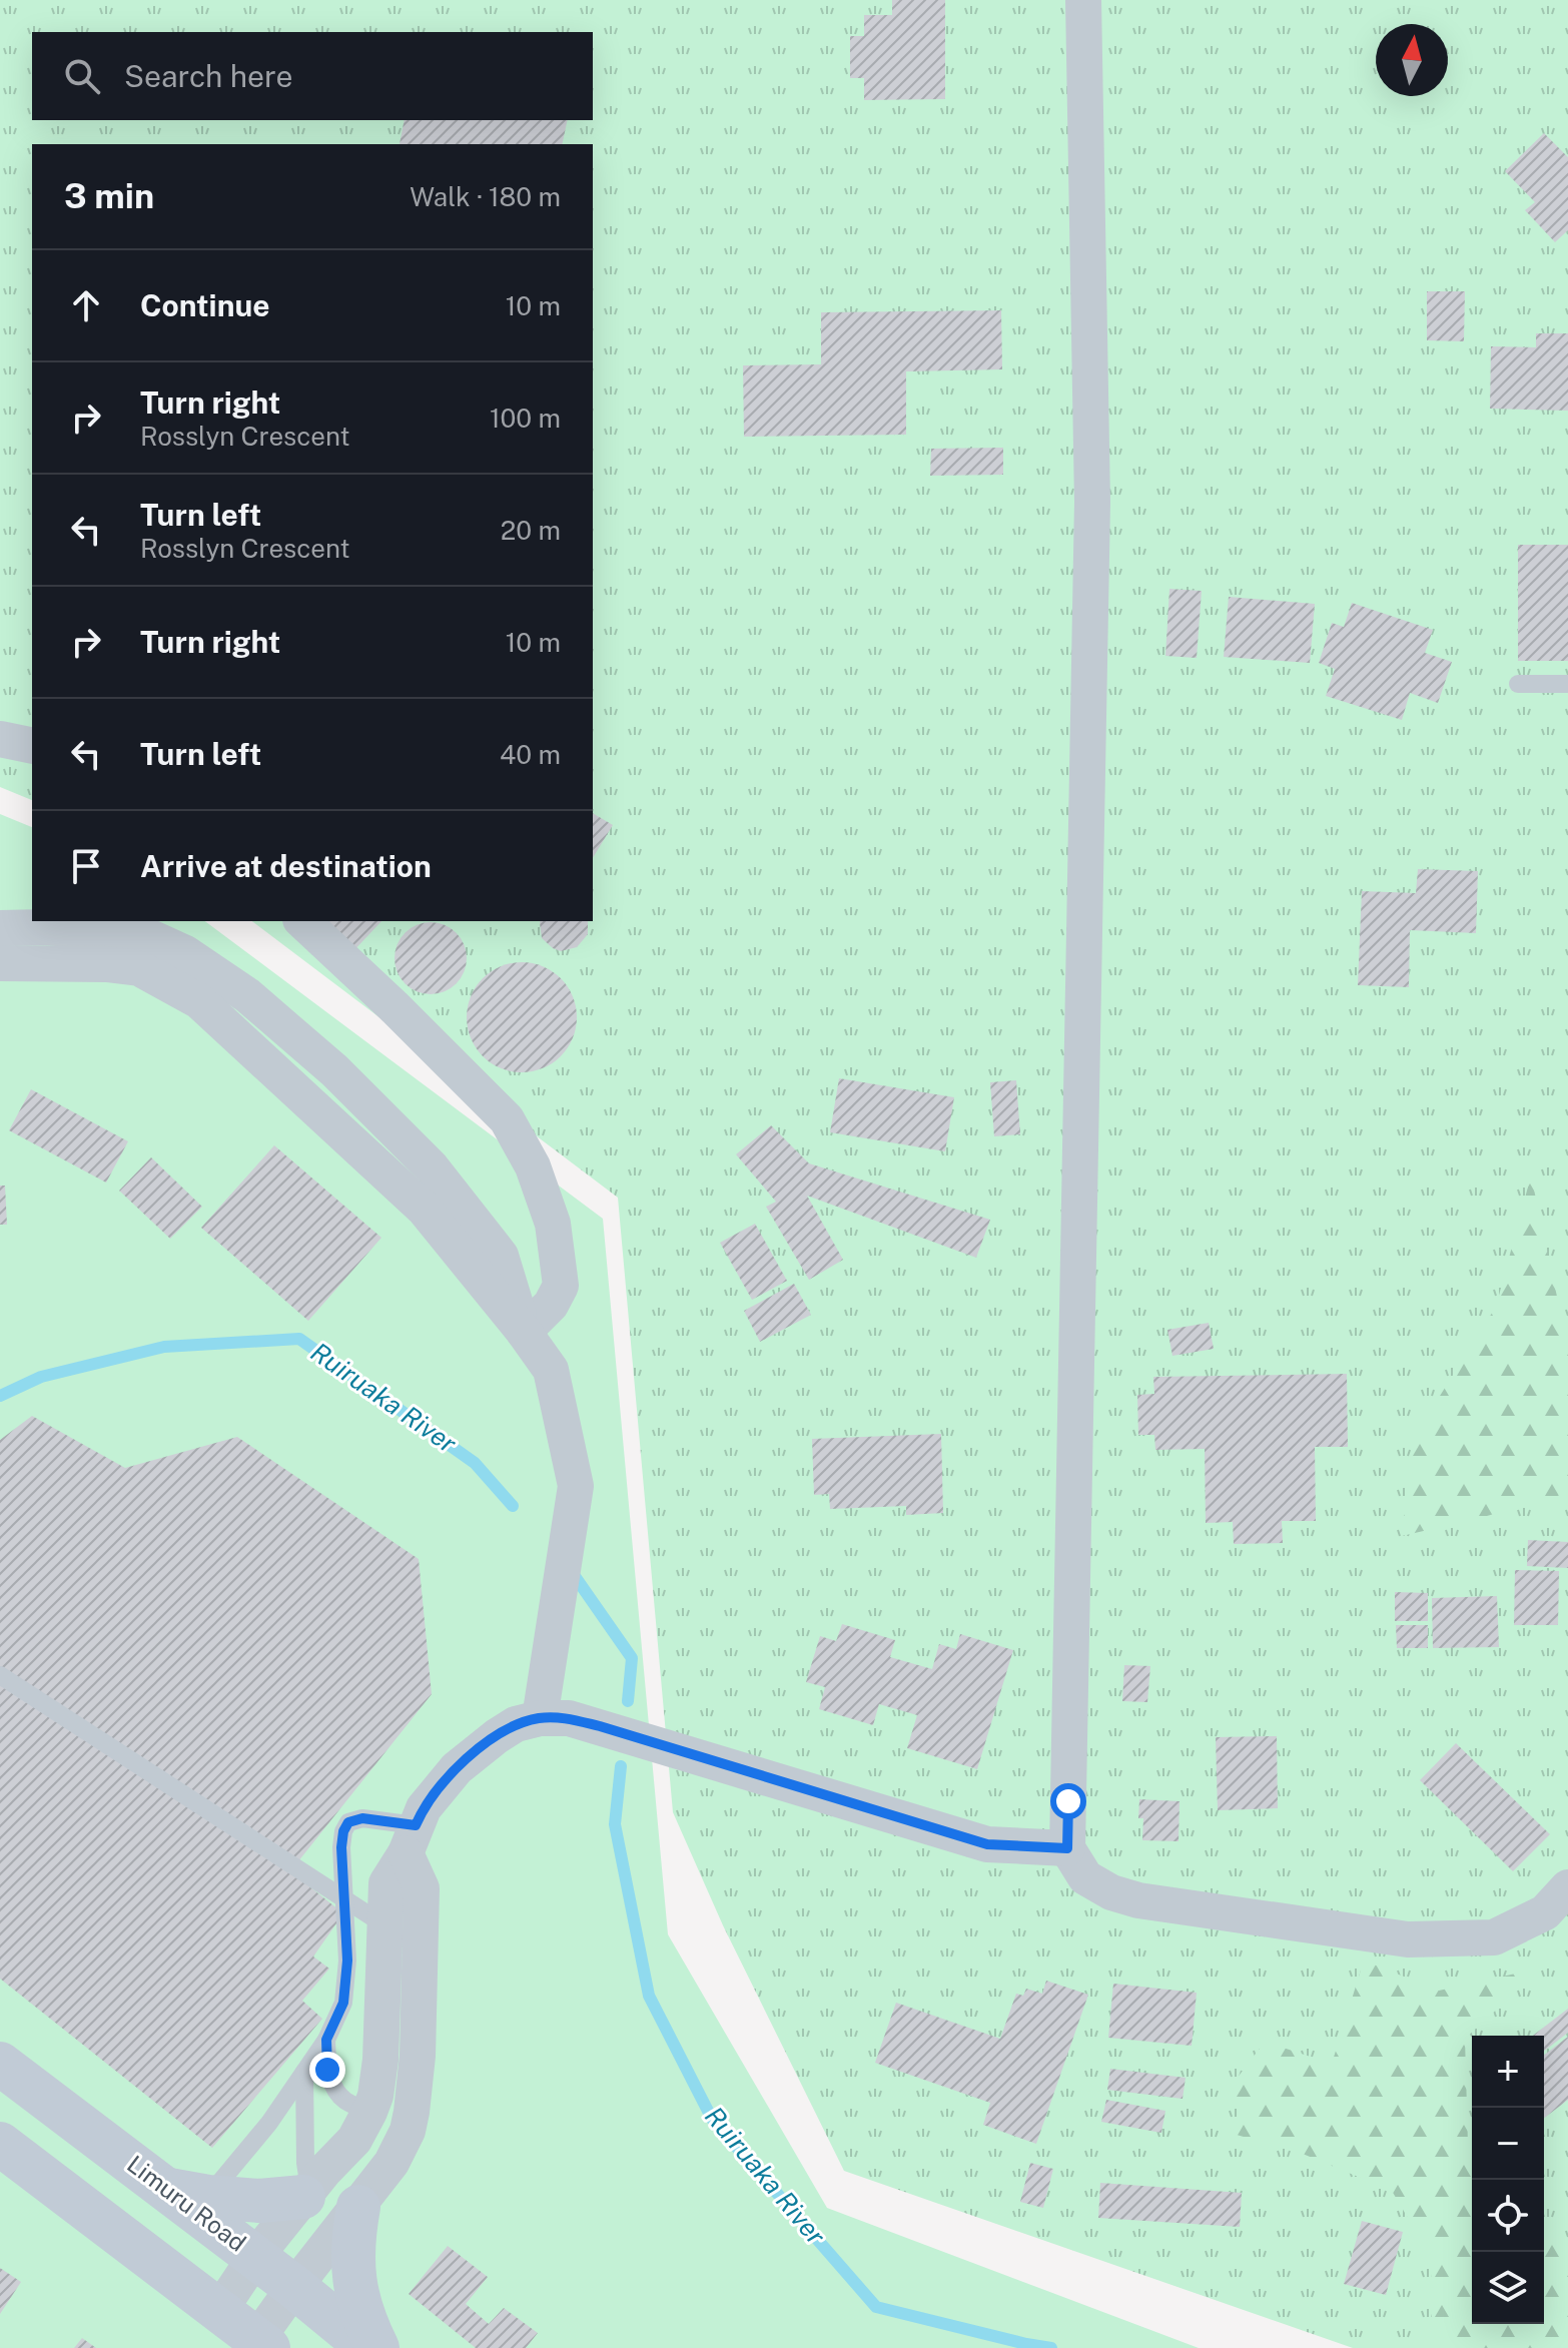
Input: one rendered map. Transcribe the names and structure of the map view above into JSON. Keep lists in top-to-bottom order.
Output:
{
  "streets": {
    "main road": ["Limuru Road"]
  },
  "water": ["Ruiruaka River"],
  "north": "top",
  "page": {
    "search": "Search here",
    "heading": ["3 min", "Walk · 180 m"],
    "list": [
      ["Continue", "10 m"],
      ["Turn right", "Rosslyn Crescent", "100 m"],
      ["Turn left", "Rosslyn Crescent", "20 m"],
      ["Turn right", "10 m"],
      ["Turn left", "40 m"],
      "Arrive at destination"
    ],
    "map_buttons": ["+", "−"]
  }
}
